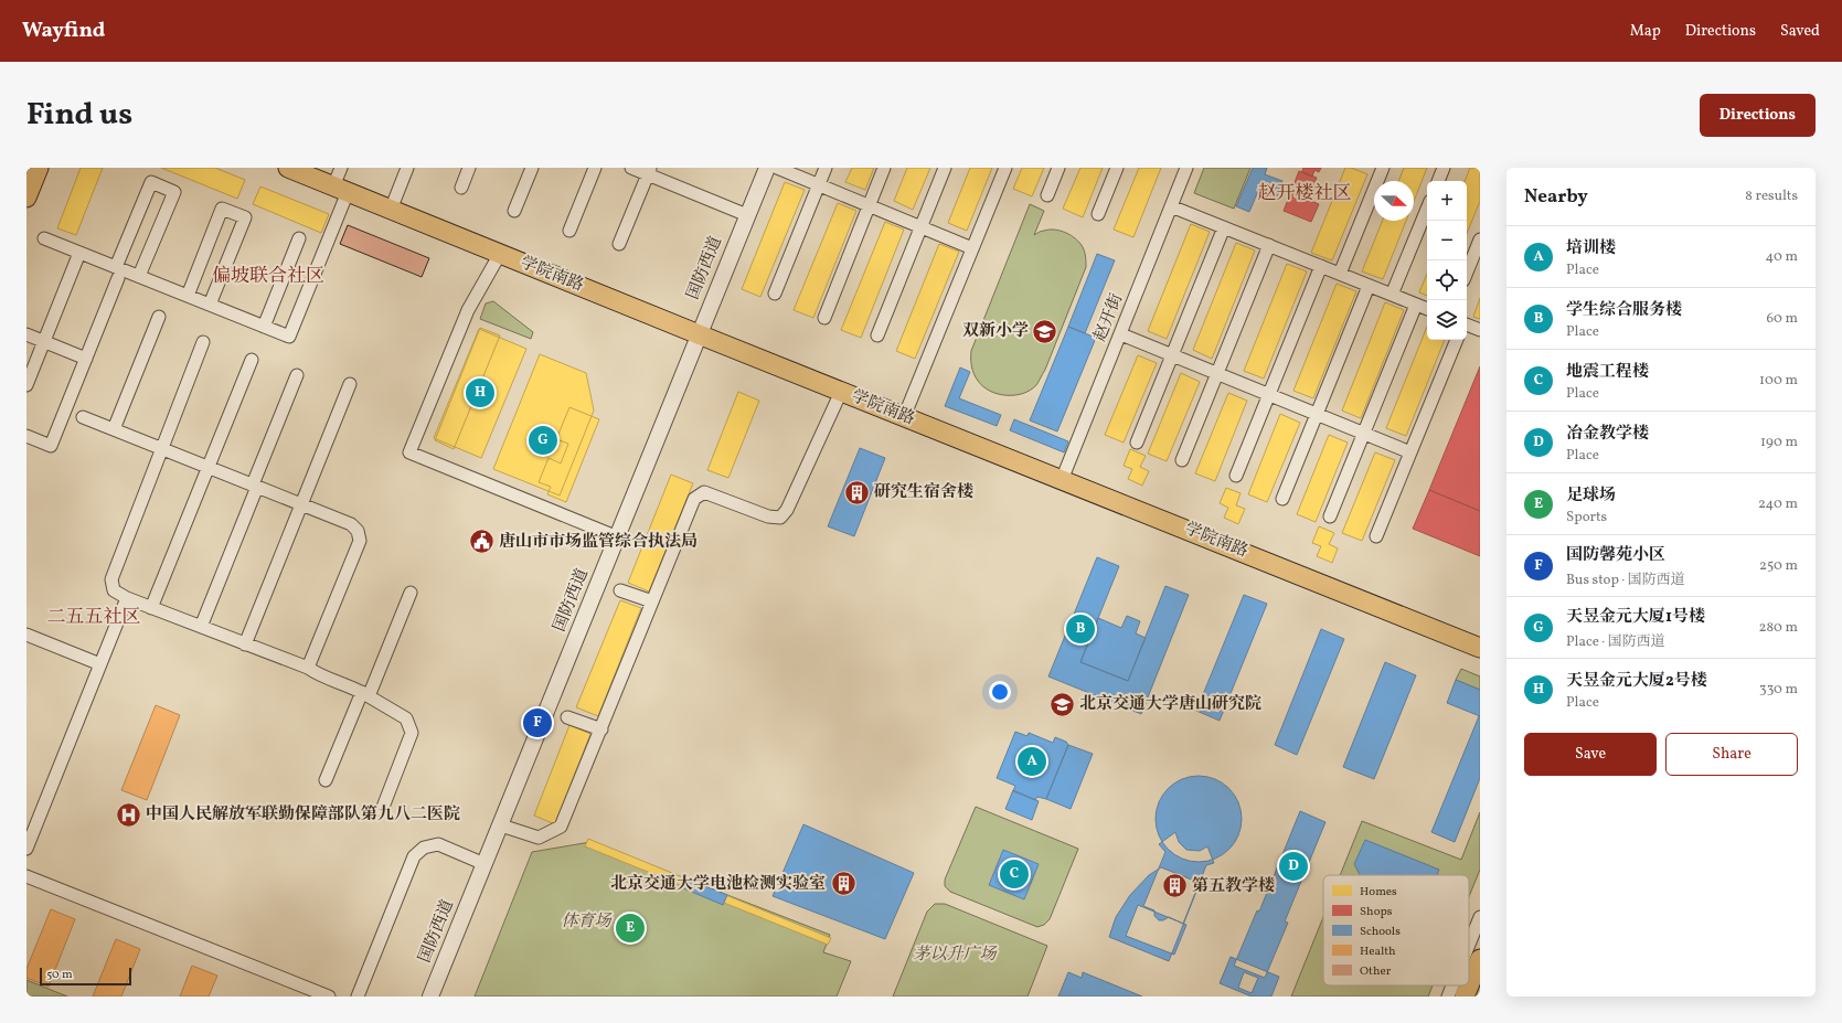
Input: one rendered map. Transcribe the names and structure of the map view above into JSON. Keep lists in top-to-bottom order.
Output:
{
  "streets": {
    "main road": ["学院南路"],
    "street": ["国防西道", "赵开街"]
  },
  "crossings": [
    ["国防西道", "学院南路"],
    ["学院南路", "赵开街"]
  ],
  "districts": ["赵开楼社区", "偏坡联合社区", "二五五社区"],
  "parks": ["体育场", "茅以升广场"],
  "places": {
    "school or university": ["双新小学", "北京交通大学唐山研究院"],
    "building": ["研究生宿舍楼", "北京交通大学电池检测实验室", "第五教学楼"],
    "public building": ["唐山市市场监管综合执法局"],
    "hospital": ["中国人民解放军联勤保障部队第九八二医院"]
  },
  "legend": [
    "Homes",
    "Shops",
    "Schools",
    "Health",
    "Other"
  ],
  "scale_bar": "50 m",
  "north": "right",
  "page": {
    "header": "Wayfind",
    "nav": ["Map", "Directions", "Saved"],
    "title": "Find us",
    "buttons": [
      "Directions",
      ["Save", "Share"]
    ],
    "heading": ["Nearby", "8 results"],
    "map_buttons": ["+", "−"],
    "list": [
      {
        "mark": "A",
        "name": "培训楼",
        "note": "Place",
        "value": "40 m"
      },
      {
        "mark": "B",
        "name": "学生综合服务楼",
        "note": "Place",
        "value": "60 m"
      },
      {
        "mark": "C",
        "name": "地震工程楼",
        "note": "Place",
        "value": "100 m"
      },
      {
        "mark": "D",
        "name": "冶金教学楼",
        "note": "Place",
        "value": "190 m"
      },
      {
        "mark": "E",
        "name": "足球场",
        "note": "Sports",
        "value": "240 m"
      },
      {
        "mark": "F",
        "name": "国防馨苑小区",
        "note": "Bus stop · 国防西道",
        "value": "250 m"
      },
      {
        "mark": "G",
        "name": "天昱金元大厦1号楼",
        "note": "Place · 国防西道",
        "value": "280 m"
      },
      {
        "mark": "H",
        "name": "天昱金元大厦2号楼",
        "note": "Place",
        "value": "330 m"
      }
    ],
    "pins": [
      "H",
      "G",
      "B",
      "F",
      "A",
      "D",
      "C",
      "E"
    ],
    "scale": "50 m"
  }
}
